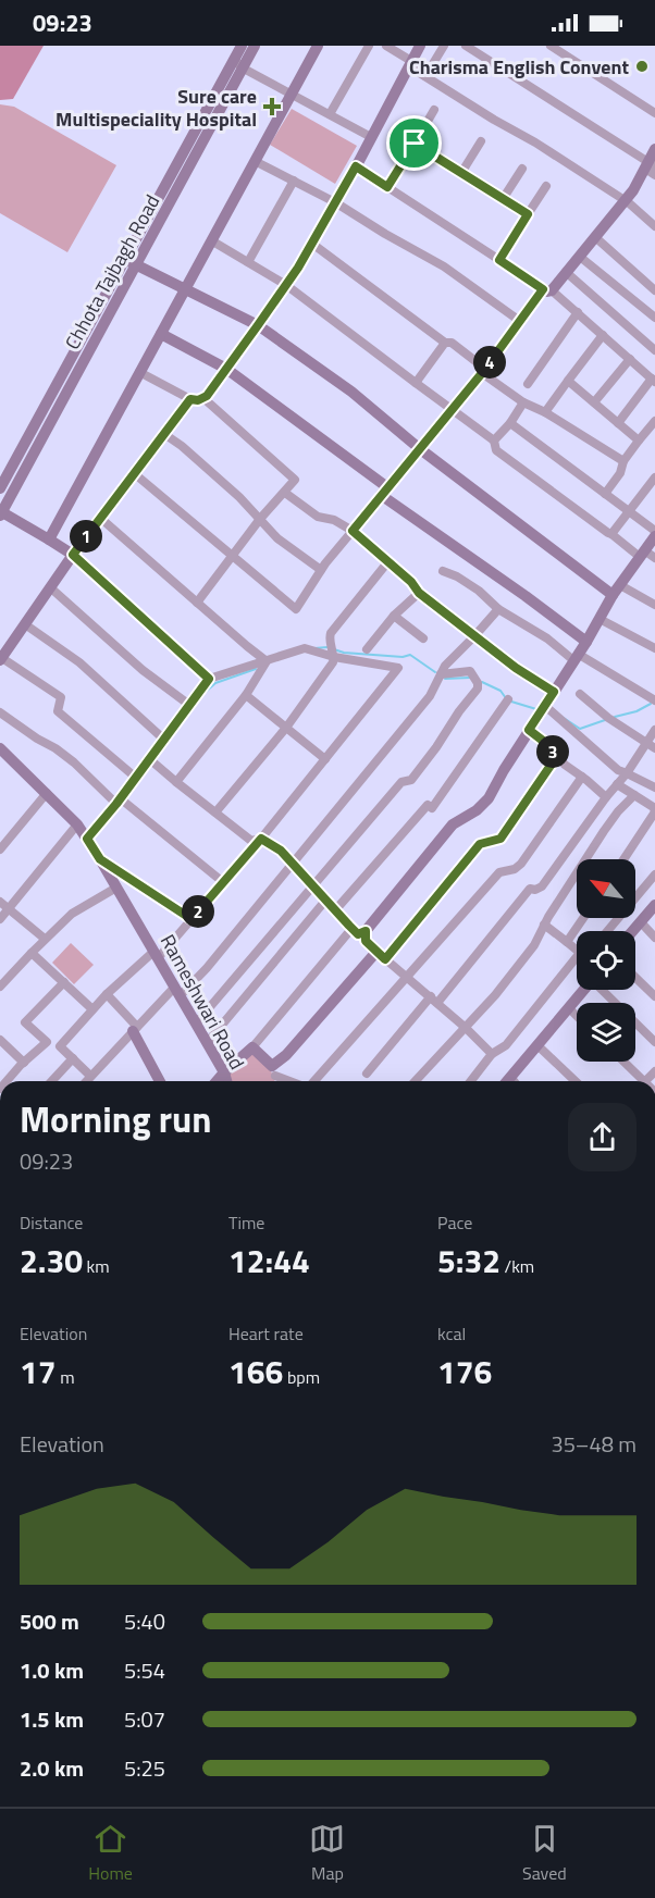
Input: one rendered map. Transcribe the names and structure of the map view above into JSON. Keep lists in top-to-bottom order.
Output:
{
  "streets": {
    "street": ["Chhota Tajbagh Road", "Rameshwari Road"]
  },
  "places": {
    "other": ["Charisma English Convent"],
    "health": ["Sure care Multispeciality Hospital"]
  },
  "north": "top left",
  "page": {
    "status": "09:23",
    "pins": [
      "4",
      "1",
      "3",
      "2"
    ],
    "heading": ["Morning run", "09:23"],
    "stats": [
      ["Distance", "2.30 km"],
      ["Time", "12:44"],
      ["Pace", "5:32 /km"],
      ["Elevation", "17 m"],
      ["Heart rate", "166 bpm"],
      ["kcal", "176"]
    ],
    "chart": ["Elevation", "35–48 m"],
    "list": [
      {
        "name": "500 m",
        "note": "5:40"
      },
      {
        "name": "1.0 km",
        "note": "5:54"
      },
      {
        "name": "1.5 km",
        "note": "5:07"
      },
      {
        "name": "2.0 km",
        "note": "5:25"
      }
    ],
    "tabs": ["Home", "Map", "Saved"]
  }
}
